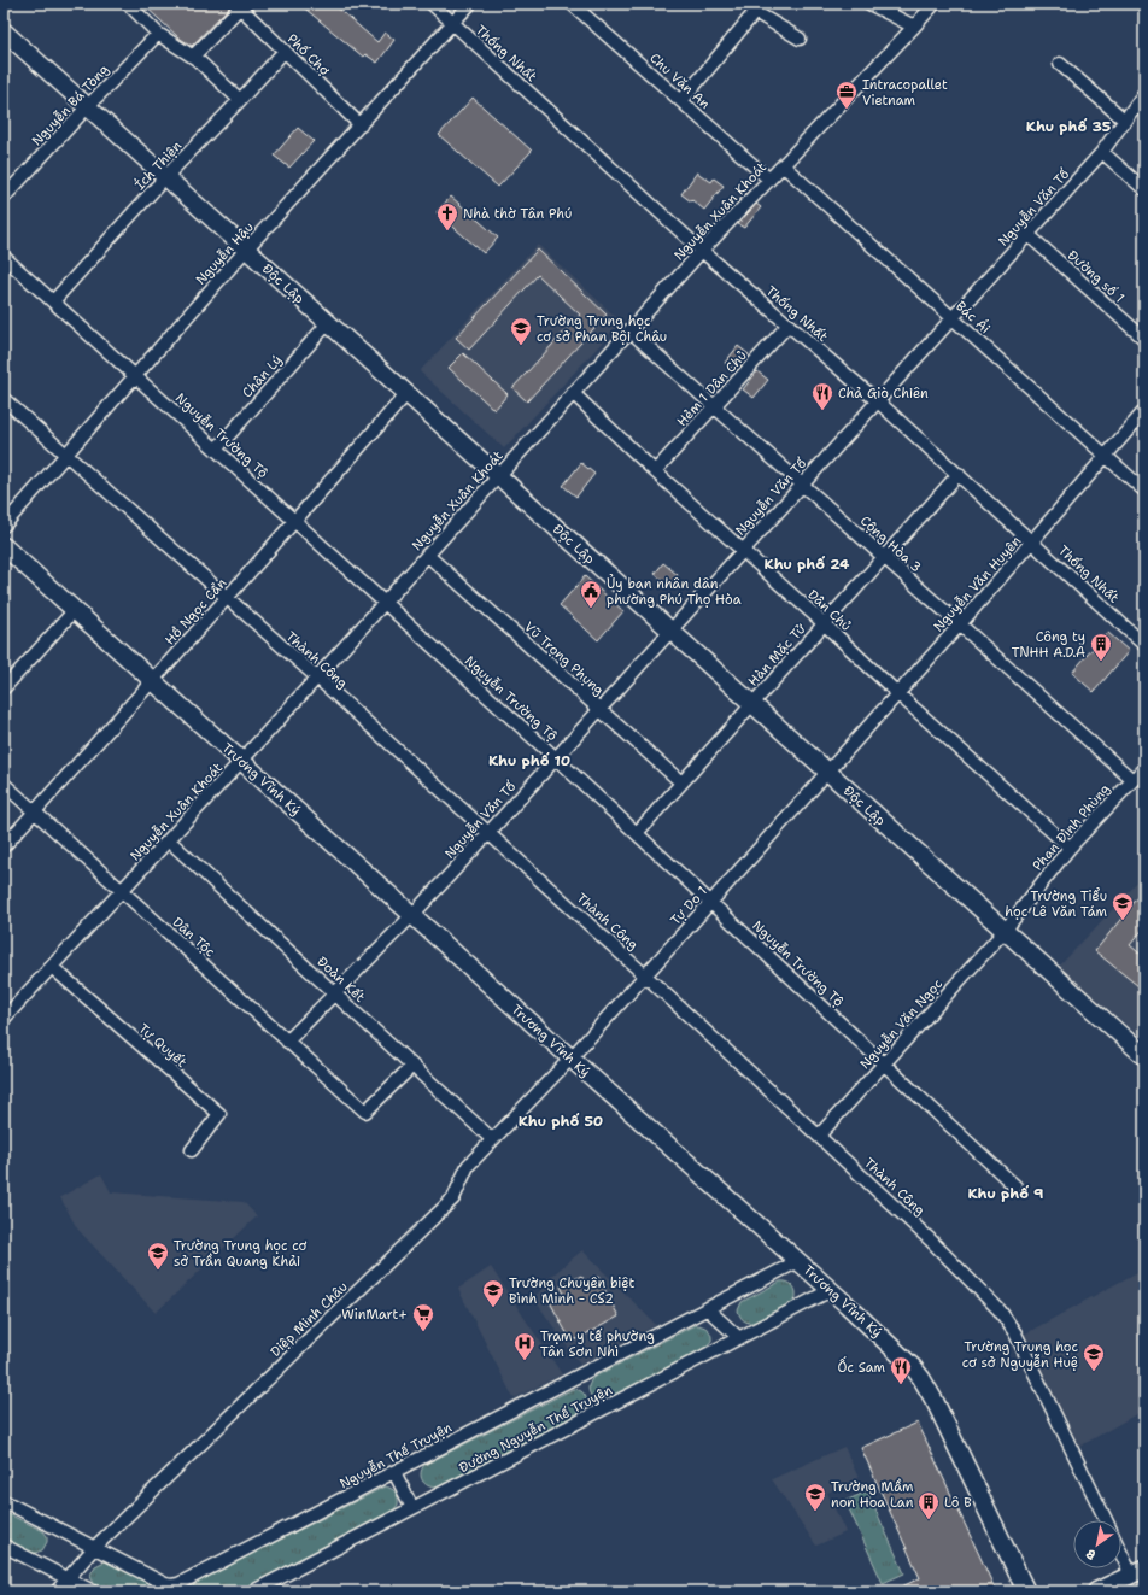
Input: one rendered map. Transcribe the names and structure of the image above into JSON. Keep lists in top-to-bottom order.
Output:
{
  "streets": {
    "street": [
      "Thống Nhất",
      "Phố Chợ",
      "Chu Văn An",
      "Nguyễn Bá Tòng",
      "Ích Thiện",
      "Nguyễn Văn Tố",
      "Nguyễn Xuân Khoát",
      "Nguyễn Hậu",
      "Đường số 1",
      "Độc Lập",
      "Bác Ái",
      "Chân Lý",
      "Hẻm 1 Dân Chủ",
      "Nguyễn Trường Tộ",
      "Cộng Hòa 3",
      "Nguyễn Văn Huyên",
      "Dân Chủ",
      "Hồ Ngọc Cẩn",
      "Hàn Mặc Tử",
      "Vũ Trọng Phụng",
      "Thành Công",
      "Trương Vĩnh Ký",
      "Phan Đình Phùng",
      "Tự Do 1",
      "Dân Tộc",
      "Đoàn Kết",
      "Nguyễn Văn Ngọc",
      "Tự Quyết",
      "Diệp Minh Châu",
      "Đường Nguyễn Thế Truyện",
      "Nguyễn Thế Truyện"
    ]
  },
  "crossings": [
    ["Thống Nhất", "Nguyễn Văn Tố"],
    ["Thống Nhất", "Nguyễn Xuân Khoát"],
    ["Thống Nhất", "Nguyễn Hậu"],
    ["Thống Nhất", "Hẻm 1 Dân Chủ"],
    ["Thống Nhất", "Nguyễn Văn Huyên"],
    ["Thống Nhất", "Hàn Mặc Tử"],
    ["Phố Chợ", "Ích Thiện"],
    ["Phố Chợ", "Nguyễn Hậu"],
    ["Chu Văn An", "Nguyễn Xuân Khoát"],
    ["Nguyễn Bá Tòng", "Độc Lập"],
    ["Ích Thiện", "Độc Lập"],
    ["Ích Thiện", "Nguyễn Trường Tộ"],
    ["Nguyễn Văn Tố", "Đường số 1"],
    ["Nguyễn Văn Tố", "Độc Lập"],
    ["Nguyễn Văn Tố", "Bác Ái"],
    ["Nguyễn Văn Tố", "Nguyễn Trường Tộ"],
    ["Nguyễn Văn Tố", "Cộng Hòa 3"],
    ["Nguyễn Văn Tố", "Dân Chủ"],
    ["Nguyễn Văn Tố", "Vũ Trọng Phụng"],
    ["Nguyễn Văn Tố", "Thành Công"],
    ["Nguyễn Văn Tố", "Trương Vĩnh Ký"],
    ["Nguyễn Văn Tố", "Dân Tộc"],
    ["Nguyễn Văn Tố", "Đoàn Kết"],
    ["Nguyễn Xuân Khoát", "Độc Lập"],
    ["Nguyễn Xuân Khoát", "Bác Ái"],
    ["Nguyễn Xuân Khoát", "Nguyễn Trường Tộ"],
    ["Nguyễn Xuân Khoát", "Cộng Hòa 3"],
    ["Nguyễn Xuân Khoát", "Dân Chủ"],
    ["Nguyễn Xuân Khoát", "Vũ Trọng Phụng"],
    ["Nguyễn Xuân Khoát", "Thành Công"],
    ["Nguyễn Xuân Khoát", "Trương Vĩnh Ký"],
    ["Nguyễn Xuân Khoát", "Dân Tộc"],
    ["Nguyễn Xuân Khoát", "Đoàn Kết"],
    ["Nguyễn Xuân Khoát", "Tự Quyết"],
    ["Nguyễn Hậu", "Độc Lập"],
    ["Nguyễn Hậu", "Nguyễn Trường Tộ"],
    ["Nguyễn Hậu", "Thành Công"],
    ["Độc Lập", "Chân Lý"],
    ["Độc Lập", "Nguyễn Văn Huyên"],
    ["Độc Lập", "Hồ Ngọc Cẩn"],
    ["Độc Lập", "Hàn Mặc Tử"],
    ["Độc Lập", "Phan Đình Phùng"],
    ["Độc Lập", "Tự Do 1"],
    ["Độc Lập", "Nguyễn Văn Ngọc"],
    ["Bác Ái", "Nguyễn Văn Huyên"],
    ["Chân Lý", "Nguyễn Trường Tộ"],
    ["Hẻm 1 Dân Chủ", "Cộng Hòa 3"],
    ["Hẻm 1 Dân Chủ", "Dân Chủ"],
    ["Nguyễn Trường Tộ", "Hồ Ngọc Cẩn"],
    ["Nguyễn Trường Tộ", "Hàn Mặc Tử"],
    ["Nguyễn Trường Tộ", "Tự Do 1"],
    ["Nguyễn Trường Tộ", "Nguyễn Văn Ngọc"],
    ["Cộng Hòa 3", "Nguyễn Văn Huyên"],
    ["Cộng Hòa 3", "Hàn Mặc Tử"],
    ["Cộng Hòa 3", "Phan Đình Phùng"],
    ["Nguyễn Văn Huyên", "Dân Chủ"],
    ["Nguyễn Văn Huyên", "Tự Do 1"],
    ["Dân Chủ", "Hàn Mặc Tử"],
    ["Dân Chủ", "Phan Đình Phùng"],
    ["Hồ Ngọc Cẩn", "Thành Công"],
    ["Hồ Ngọc Cẩn", "Trương Vĩnh Ký"],
    ["Hồ Ngọc Cẩn", "Dân Tộc"],
    ["Hàn Mặc Tử", "Vũ Trọng Phụng"],
    ["Thành Công", "Tự Do 1"],
    ["Thành Công", "Nguyễn Văn Ngọc"],
    ["Trương Vĩnh Ký", "Tự Do 1"],
    ["Trương Vĩnh Ký", "Diệp Minh Châu"],
    ["Trương Vĩnh Ký", "Đường Nguyễn Thế Truyện"],
    ["Trương Vĩnh Ký", "Nguyễn Thế Truyện"],
    ["Phan Đình Phùng", "Nguyễn Văn Ngọc"],
    ["Tự Do 1", "Diệp Minh Châu"],
    ["Dân Tộc", "Đoàn Kết"],
    ["Đoàn Kết", "Diệp Minh Châu"],
    ["Diệp Minh Châu", "Nguyễn Thế Truyện"]
  ],
  "districts": [
    "Khu phố 35",
    "Khu phố 24",
    "Khu phố 10",
    "Khu phố 50",
    "Khu phố 9"
  ],
  "places": {
    "office": ["Intracopallet Vietnam"],
    "church": ["Nhà thờ Tân Phú"],
    "school or university": [
      "Trường Trung học cơ sở Phan Bội Châu",
      "Trường Tiểu học Lê Văn Tám",
      "Trường Trung học cơ sở Trần Quang Khải",
      "Trường Chuyên biệt Bình Minh - CS2",
      "Trường Trung học cơ sở Nguyễn Huệ",
      "Trường Mầm non Hoa Lan"
    ],
    "restaurant": ["Chả Giò Chiên", "Ốc Sam"],
    "public building": ["Ủy ban nhân dân phường Phú Thọ Hòa"],
    "building": ["Công ty TNHH A.D.A", "Lô B"],
    "supermarket": ["WinMart+"],
    "hospital": ["Trạm y tế phường Tân Sơn Nhì"]
  },
  "north": "bottom left"
}
